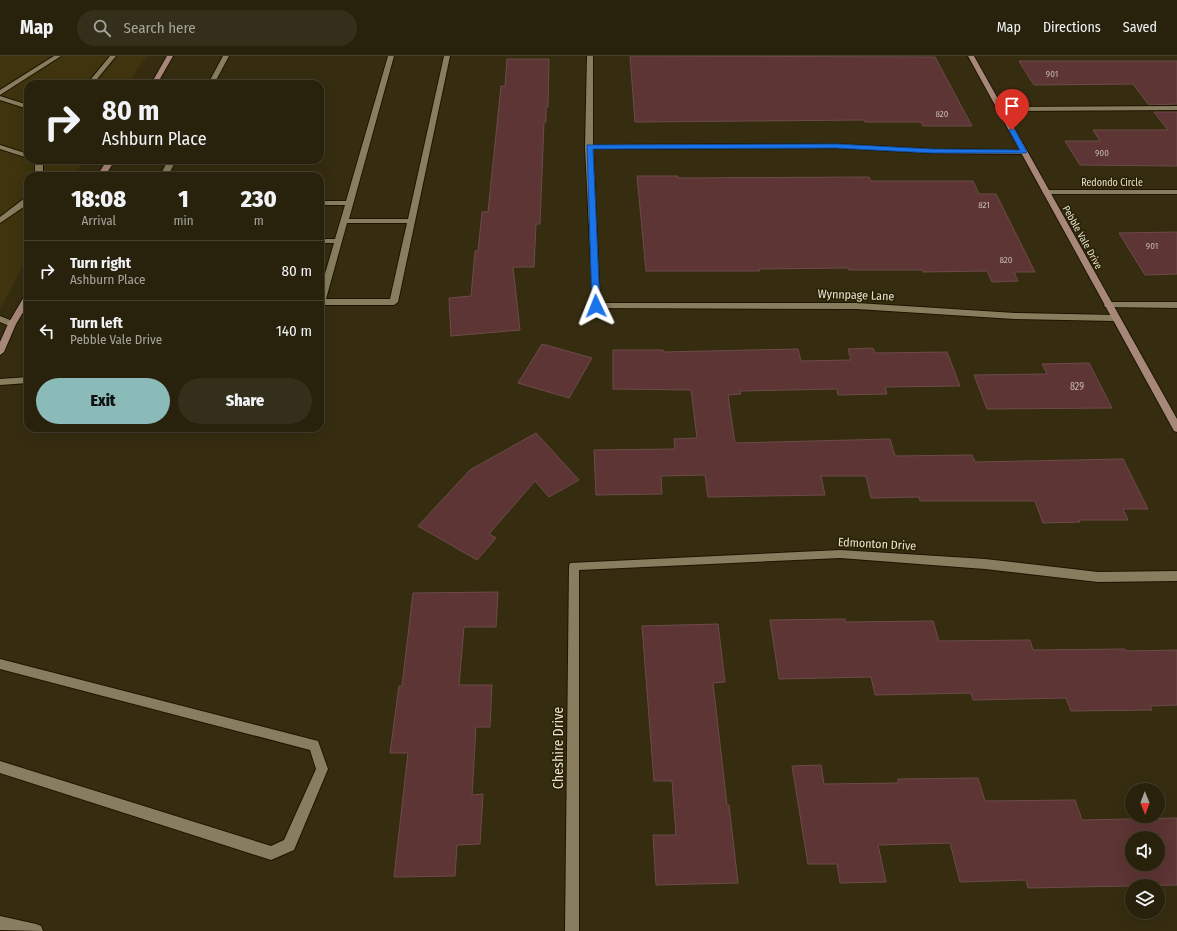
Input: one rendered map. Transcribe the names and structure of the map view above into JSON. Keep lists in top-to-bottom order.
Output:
{
  "streets": {
    "street": [
      "Redondo Circle",
      "Pebble Vale Drive",
      "Wynnpage Lane",
      "Edmonton Drive",
      "Cheshire Drive"
    ]
  },
  "crossings": [
    ["Redondo Circle", "Pebble Vale Drive"],
    ["Pebble Vale Drive", "Wynnpage Lane"],
    ["Edmonton Drive", "Cheshire Drive"]
  ],
  "house_numbers": [
    "901",
    "820",
    "900",
    "821",
    "901",
    "820",
    "829"
  ],
  "north": "bottom",
  "page": {
    "header": "Map",
    "search": "Search here",
    "nav": ["Map", "Directions", "Saved"],
    "turn": ["80 m", "Ashburn Place"],
    "eta": [
      "18:08",
      "Arrival",
      "1",
      "min",
      "230",
      "m"
    ],
    "list": [
      {
        "name": "Turn right",
        "note": "Ashburn Place",
        "value": "80 m"
      },
      {
        "name": "Turn left",
        "note": "Pebble Vale Drive",
        "value": "140 m"
      }
    ],
    "buttons": ["Exit", "Share"]
  }
}
